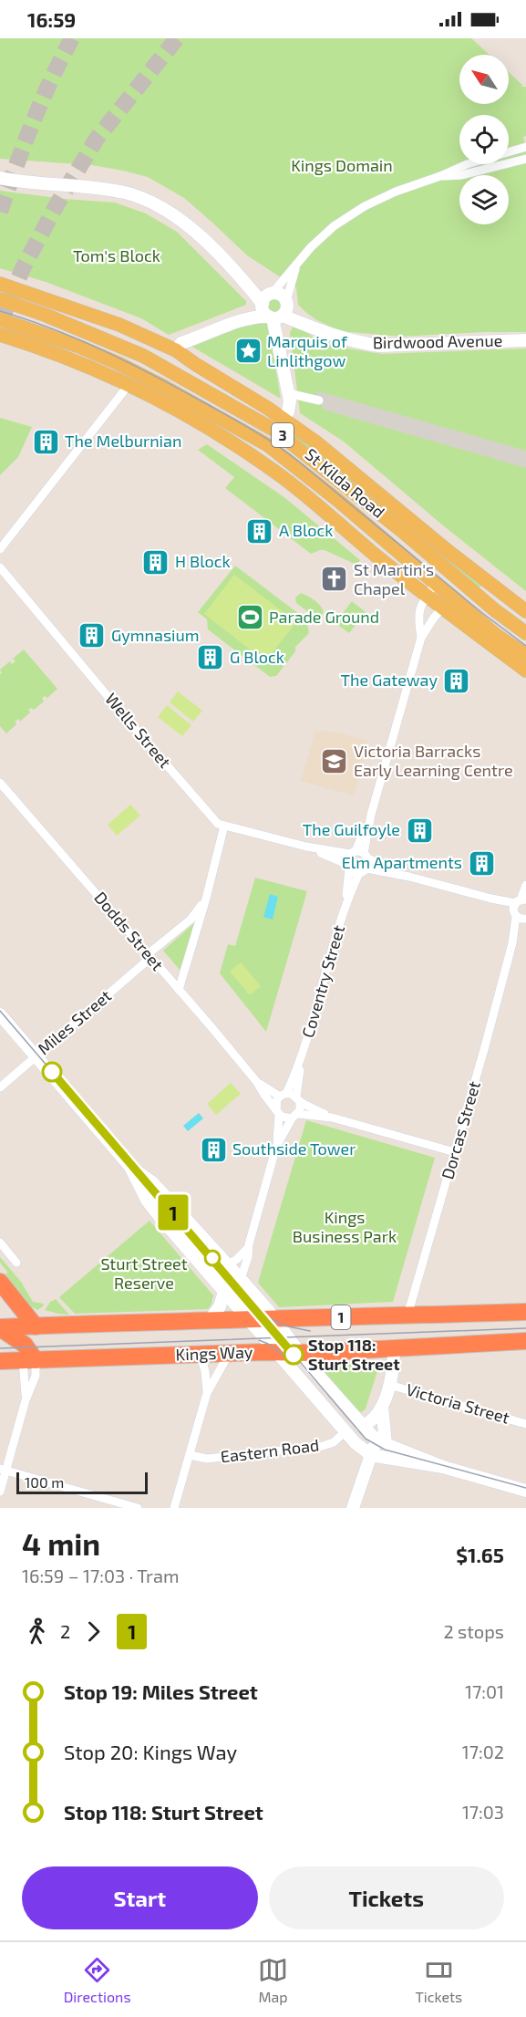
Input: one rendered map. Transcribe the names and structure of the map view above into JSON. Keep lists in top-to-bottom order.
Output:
{
  "streets": {
    "highway": ["1", "Kings Way"],
    "main road": ["3", "St Kilda Road"],
    "street": [
      "Birdwood Avenue",
      "Wells Street",
      "Dodds Street",
      "Coventry Street",
      "Miles Street",
      "Dorcas Street",
      "Victoria Street",
      "Eastern Road"
    ]
  },
  "crossings": [
    ["Wells Street", "Coventry Street"],
    ["Wells Street", "Miles Street"],
    ["Wells Street", "Dorcas Street"],
    ["Dodds Street", "Coventry Street"],
    ["Dodds Street", "Miles Street"],
    ["Dorcas Street", "Kings Way"]
  ],
  "parks": [
    "Kings Domain",
    "Tom's Block",
    "Kings Business Park",
    "Sturt Street Reserve"
  ],
  "places": {
    "place": ["Marquis of Linlithgow"],
    "building": [
      "The Melburnian",
      "A Block",
      "H Block",
      "Gymnasium",
      "G Block",
      "The Gateway",
      "The Guilfoyle",
      "Elm Apartments",
      "Southside Tower"
    ],
    "church": ["St Martin's Chapel"],
    "sports": ["Parade Ground"],
    "school or university": ["Victoria Barracks Early Learning Centre"],
    "other": ["Stop 118: Sturt Street"]
  },
  "lines": ["tram line 1"],
  "scale_bar": "100 m",
  "north": "top left",
  "page": {
    "status": "16:59",
    "on_map": "1",
    "scale": "100 m",
    "heading": ["4 min", "16:59 – 17:03 · Tram", "$1.65"],
    "legs": ["2", "1", "2 stops"],
    "list": [
      {
        "name": "Stop 19: Miles Street",
        "value": "17:01"
      },
      {
        "name": "Stop 20: Kings Way",
        "value": "17:02"
      },
      {
        "name": "Stop 118: Sturt Street",
        "value": "17:03"
      }
    ],
    "buttons": ["Start", "Tickets"],
    "tabs": ["Directions", "Map", "Tickets"]
  }
}
